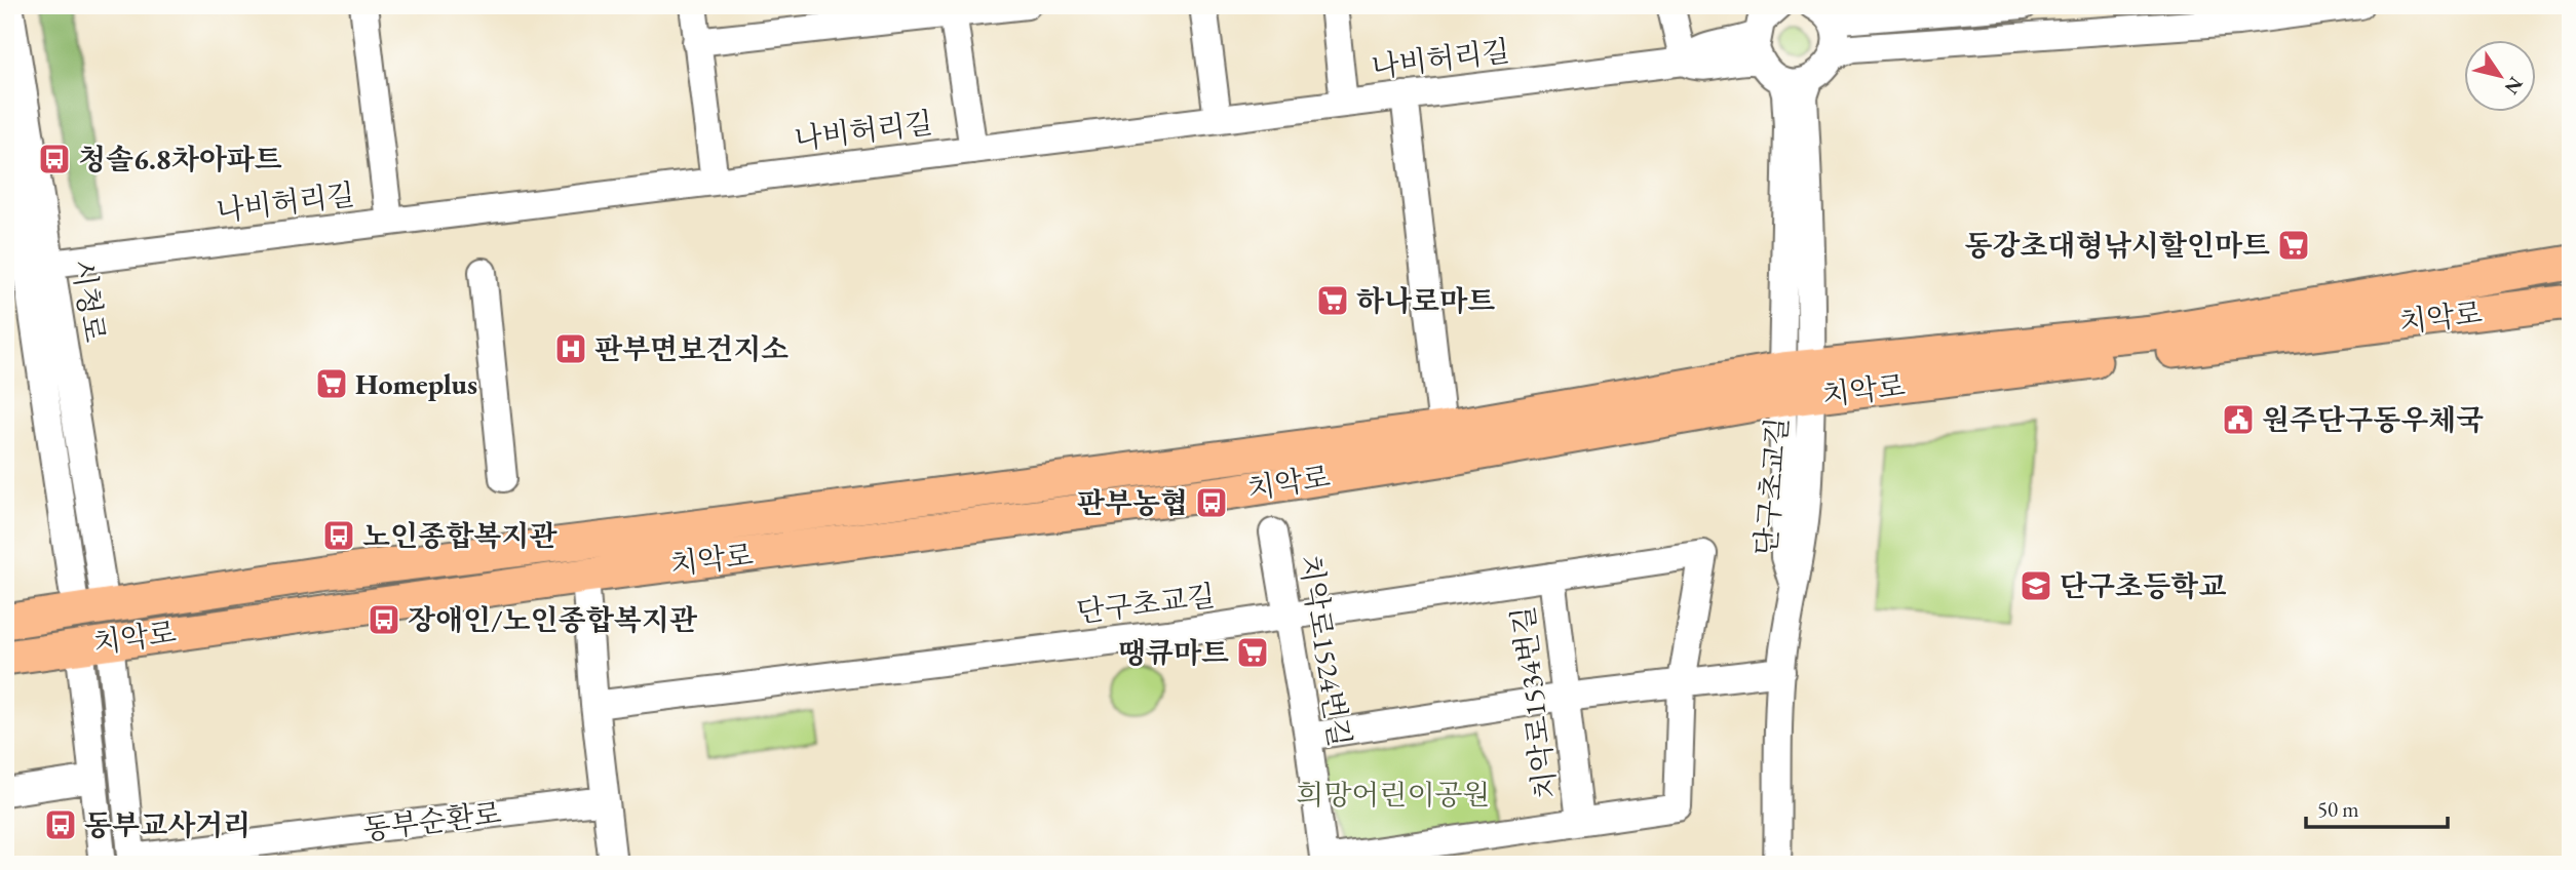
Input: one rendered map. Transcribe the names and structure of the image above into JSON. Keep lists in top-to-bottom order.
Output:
{
  "streets": {
    "main road": ["치악로", "동부순환로"],
    "street": [
      "나비허리길",
      "시청로",
      "단구초교길",
      "치악로1524번길",
      "치악로1534번길"
    ]
  },
  "crossings": [
    ["나비허리길", "시청로"],
    ["시청로", "치악로"],
    ["시청로", "동부순환로"],
    ["치악로", "단구초교길"],
    ["치악로", "동부순환로"],
    ["단구초교길", "치악로1524번길"],
    ["단구초교길", "치악로1534번길"]
  ],
  "parks": ["희망어린이공원"],
  "places": {
    "bus stop": [
      "청솔6.8차아파트",
      "판부농협",
      "노인종합복지관",
      "장애인/노인종합복지관",
      "동부교사거리"
    ],
    "supermarket": [
      "동강초대형낚시할인마트",
      "하나로마트",
      "Homeplus",
      "땡큐마트"
    ],
    "hospital": ["판부면보건지소"],
    "public building": ["원주단구동우체국"],
    "school or university": ["단구초등학교"]
  },
  "scale_bar": "50 m",
  "north": "bottom right"
}
